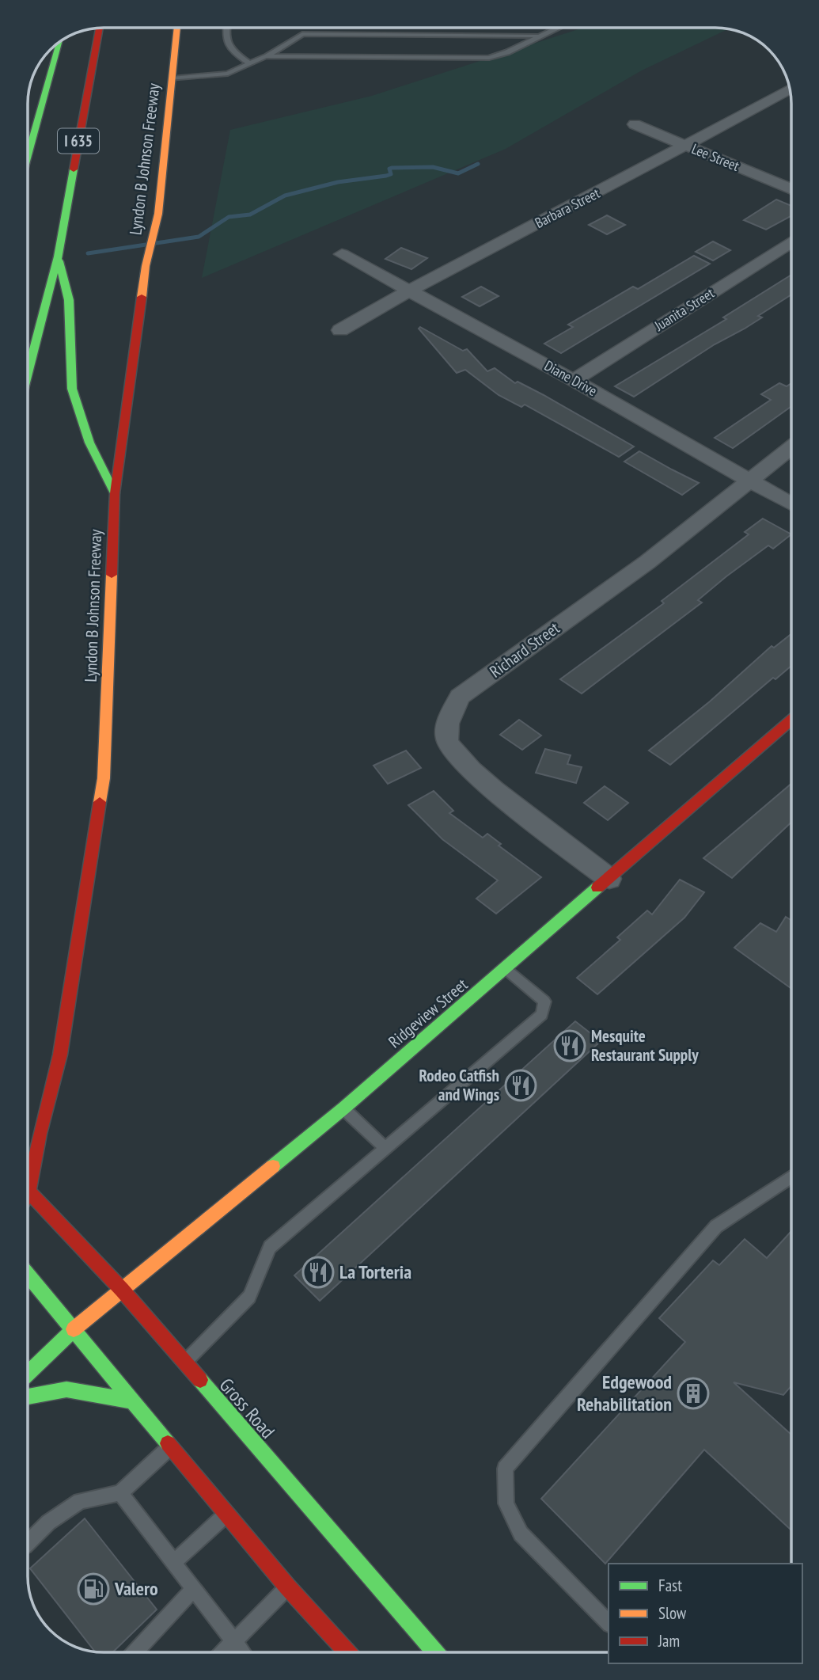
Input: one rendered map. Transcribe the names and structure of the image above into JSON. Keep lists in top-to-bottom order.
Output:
{
  "streets": {
    "main road": [
      "I 635",
      "Lyndon B Johnson Freeway",
      "Ridgeview Street",
      "Gross Road"
    ],
    "street": [
      "Lee Street",
      "Barbara Street",
      "Juanita Street",
      "Diane Drive",
      "Richard Street"
    ]
  },
  "crossings": [
    ["Lee Street", "Barbara Street"],
    ["Barbara Street", "Diane Drive"],
    ["Juanita Street", "Diane Drive"],
    ["Diane Drive", "Richard Street"],
    ["Richard Street", "Ridgeview Street"],
    ["Ridgeview Street", "Gross Road"]
  ],
  "places": {
    "restaurant": ["Mesquite Restaurant Supply", "Rodeo Catfish and Wings", "La Torteria"],
    "building": ["Edgewood Rehabilitation"],
    "fuel station": ["Valero"]
  },
  "legend": ["Fast", "Slow", "Jam"]
}
